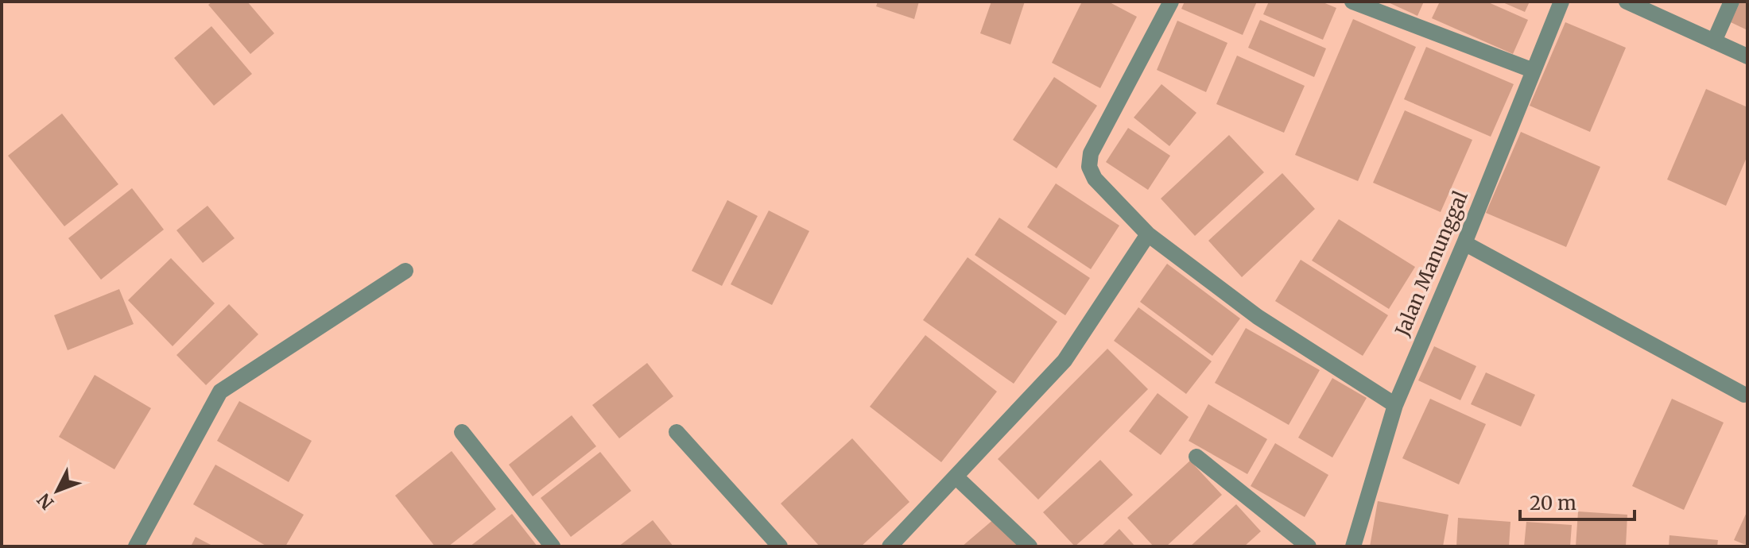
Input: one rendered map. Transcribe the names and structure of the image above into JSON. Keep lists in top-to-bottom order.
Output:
{
  "streets": {
    "street": ["Jalan Manunggal"]
  },
  "scale_bar": "20 m",
  "north": "bottom left"
}
